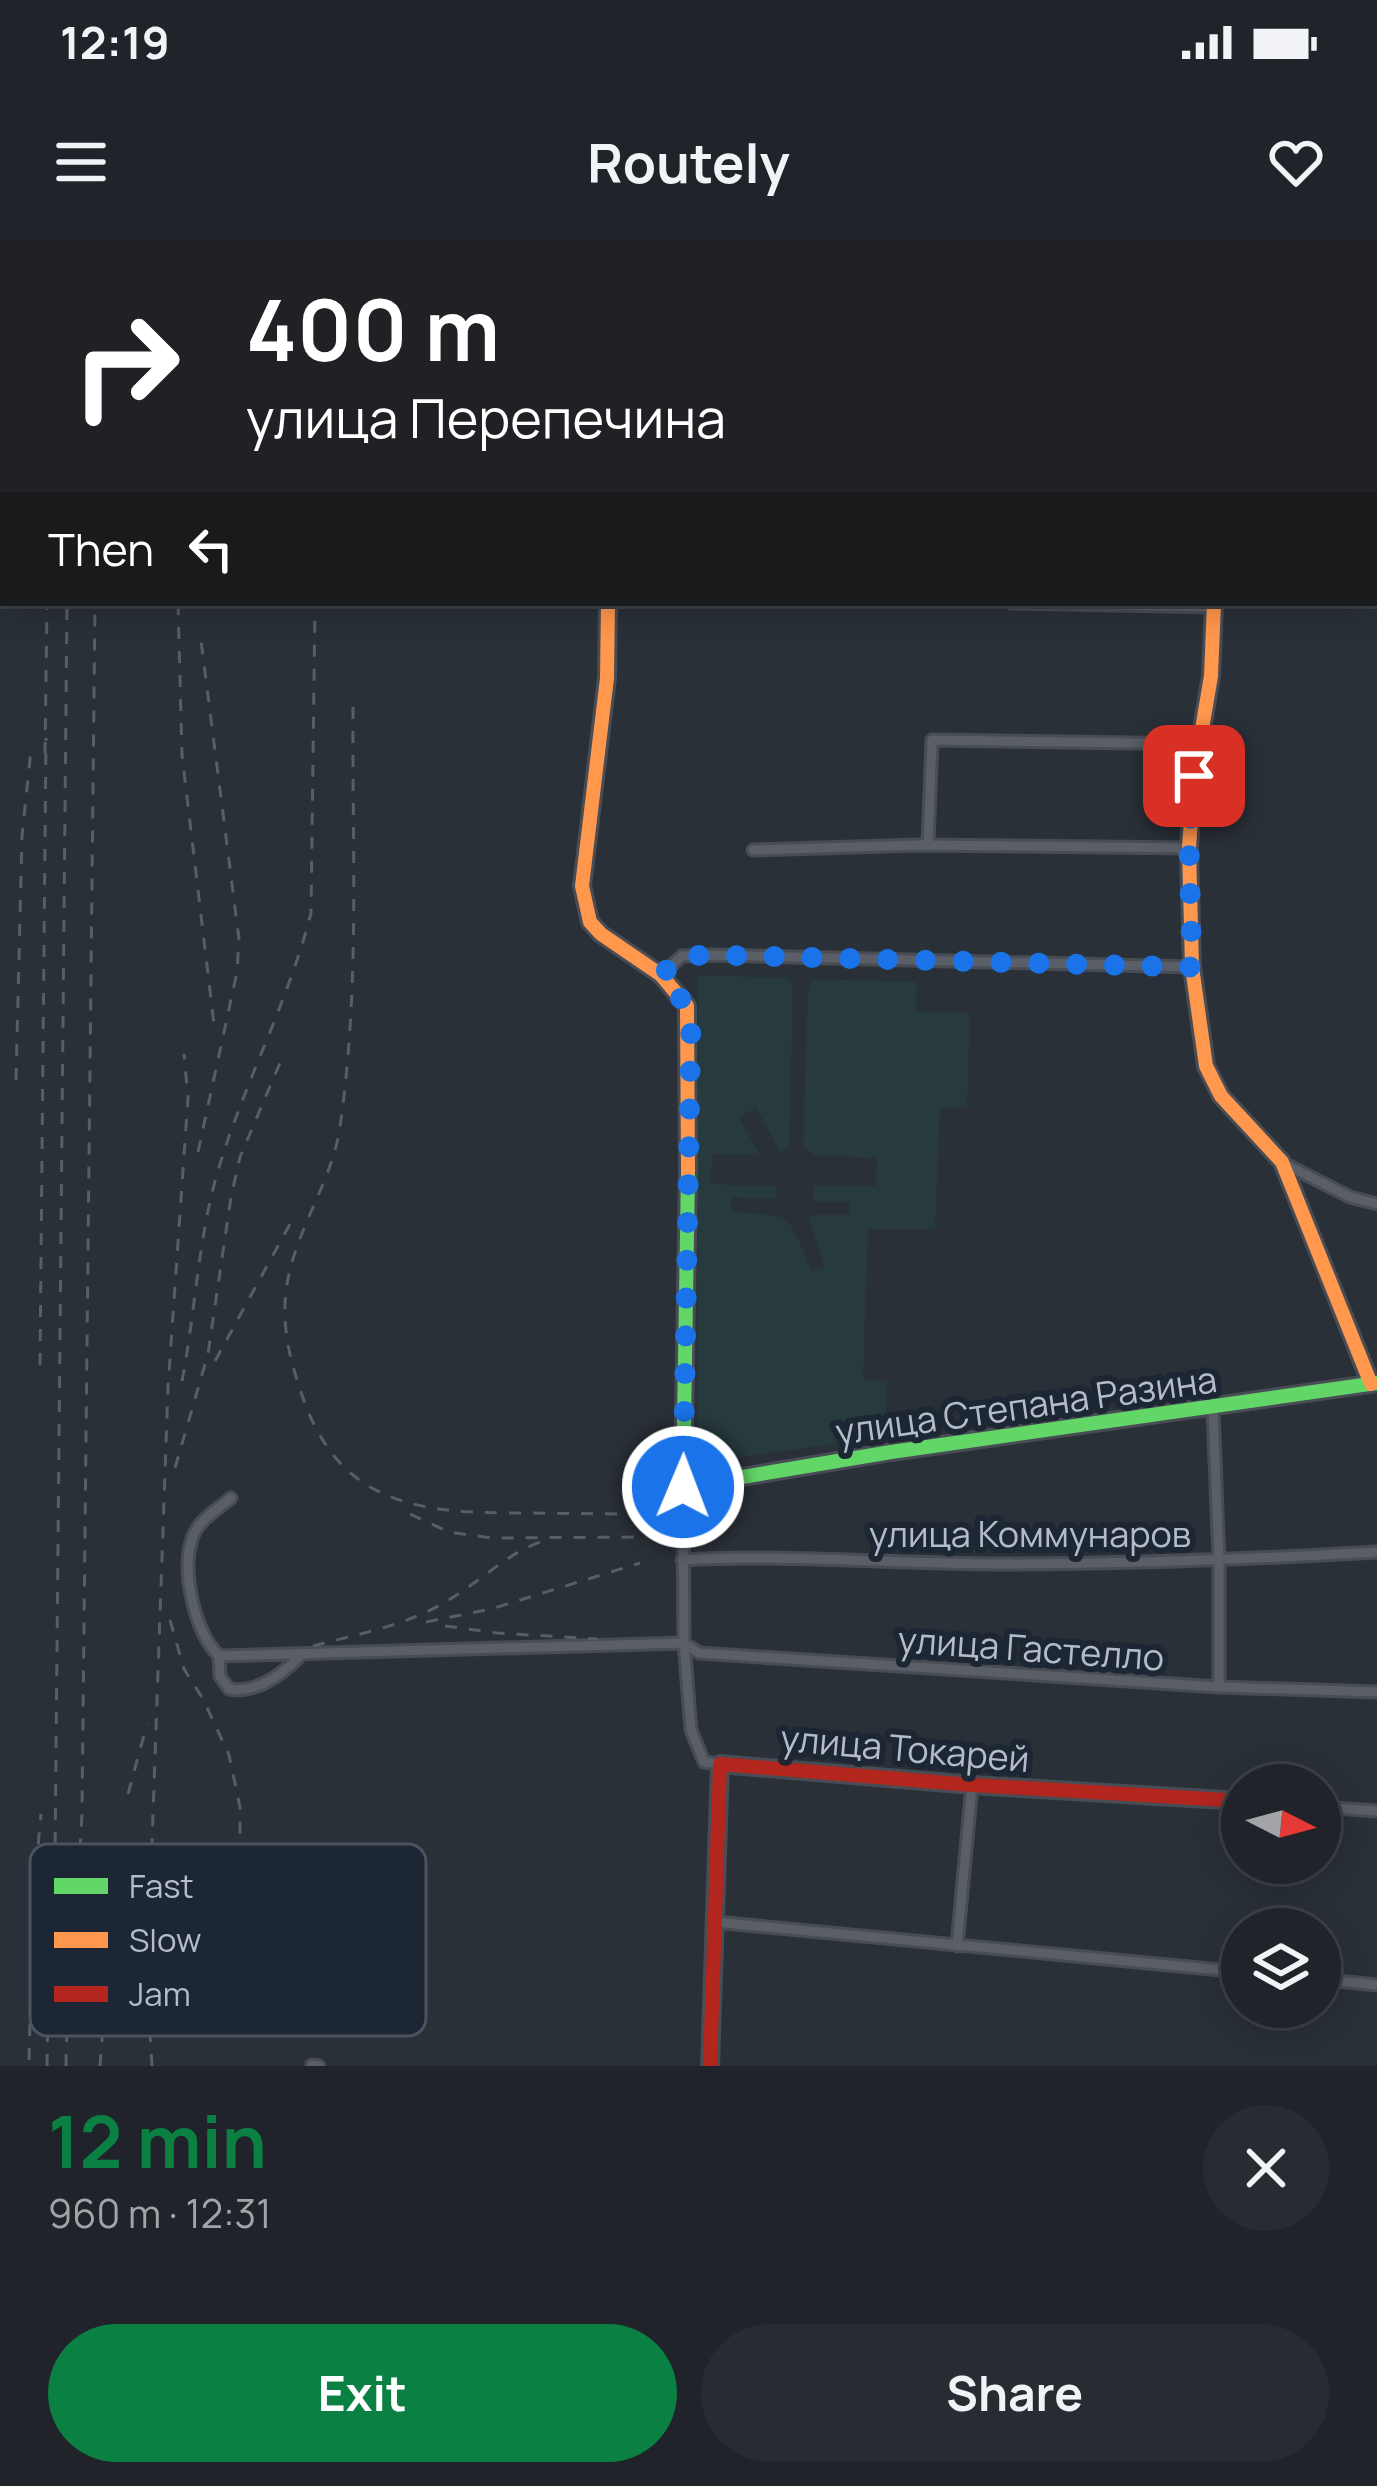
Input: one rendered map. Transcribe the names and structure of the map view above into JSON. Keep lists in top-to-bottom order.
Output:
{
  "streets": {
    "street": [
      "улица Степана Разина",
      "улица Коммунаров",
      "улица Гастелло",
      "улица Токарей"
    ]
  },
  "legend": ["Fast", "Slow", "Jam"],
  "north": "right",
  "page": {
    "status": "12:19",
    "header": "Routely",
    "turn": ["400 m", "улица Перепечина"],
    "then": "Then",
    "heading": ["12 min", "960 m · 12:31"],
    "buttons": ["Exit", "Share"]
  }
}
